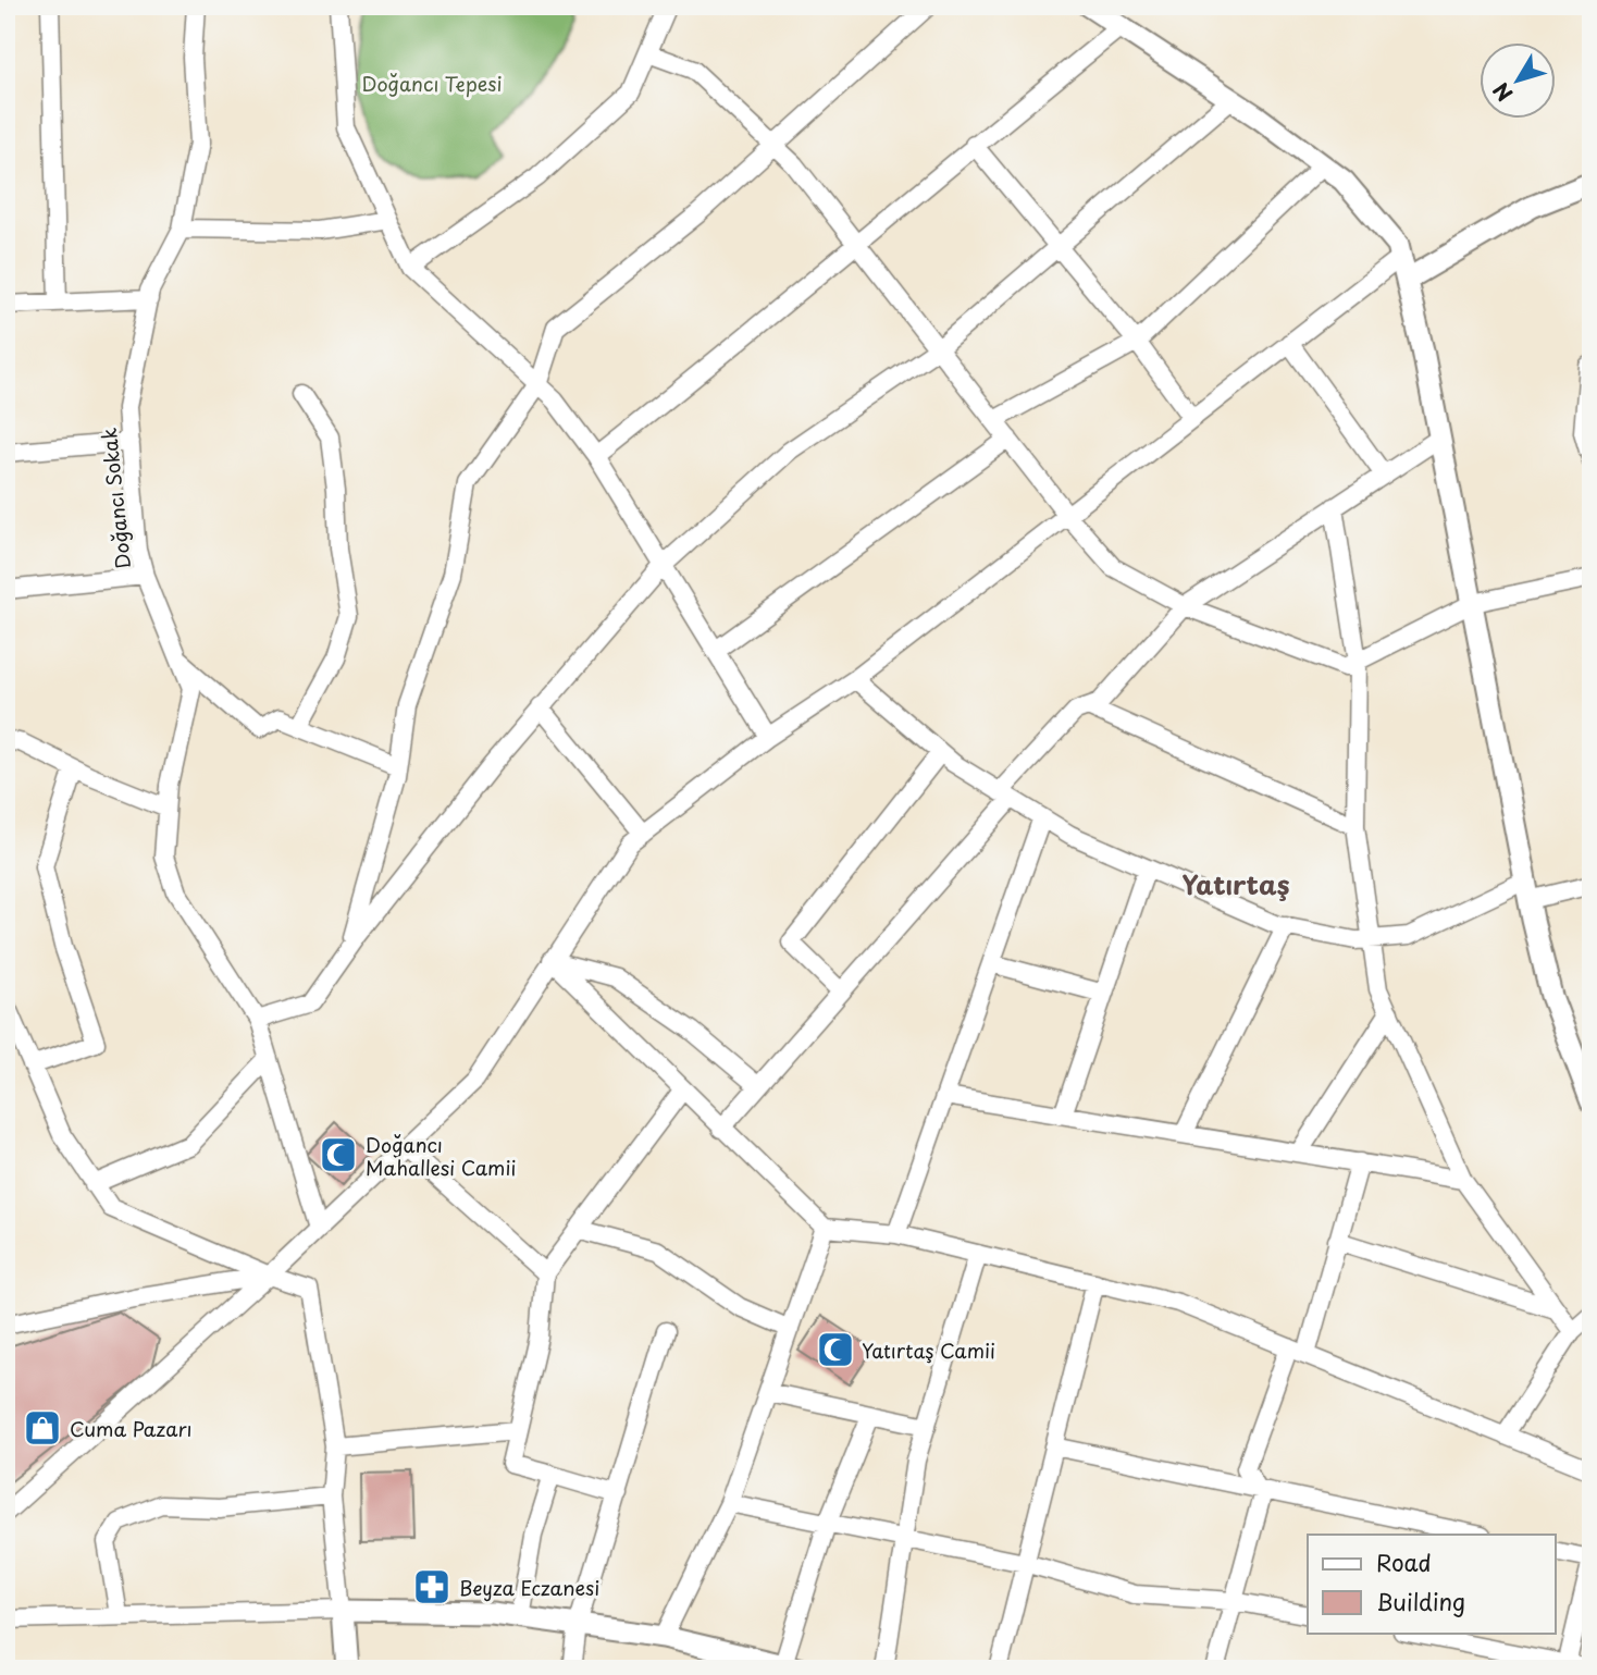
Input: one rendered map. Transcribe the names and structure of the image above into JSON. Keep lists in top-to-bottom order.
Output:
{
  "streets": {
    "street": ["Doğancı Sokak"]
  },
  "districts": ["Yatırtaş"],
  "parks": ["Doğancı Tepesi"],
  "places": {
    "mosque": ["Doğancı Mahallesi Camii", "Yatırtaş Camii"],
    "shop": ["Cuma Pazarı"],
    "pharmacy": ["Beyza Eczanesi"]
  },
  "legend": ["Road", "Building"],
  "north": "bottom left"
}
